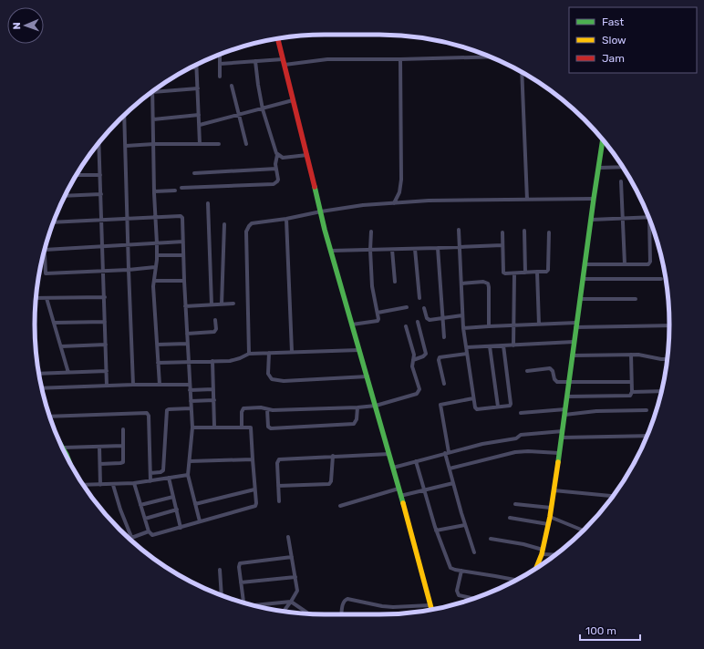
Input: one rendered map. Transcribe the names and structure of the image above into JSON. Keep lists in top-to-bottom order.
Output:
{
  "legend": ["Fast", "Slow", "Jam"],
  "scale_bar": "100 m",
  "north": "left"
}
